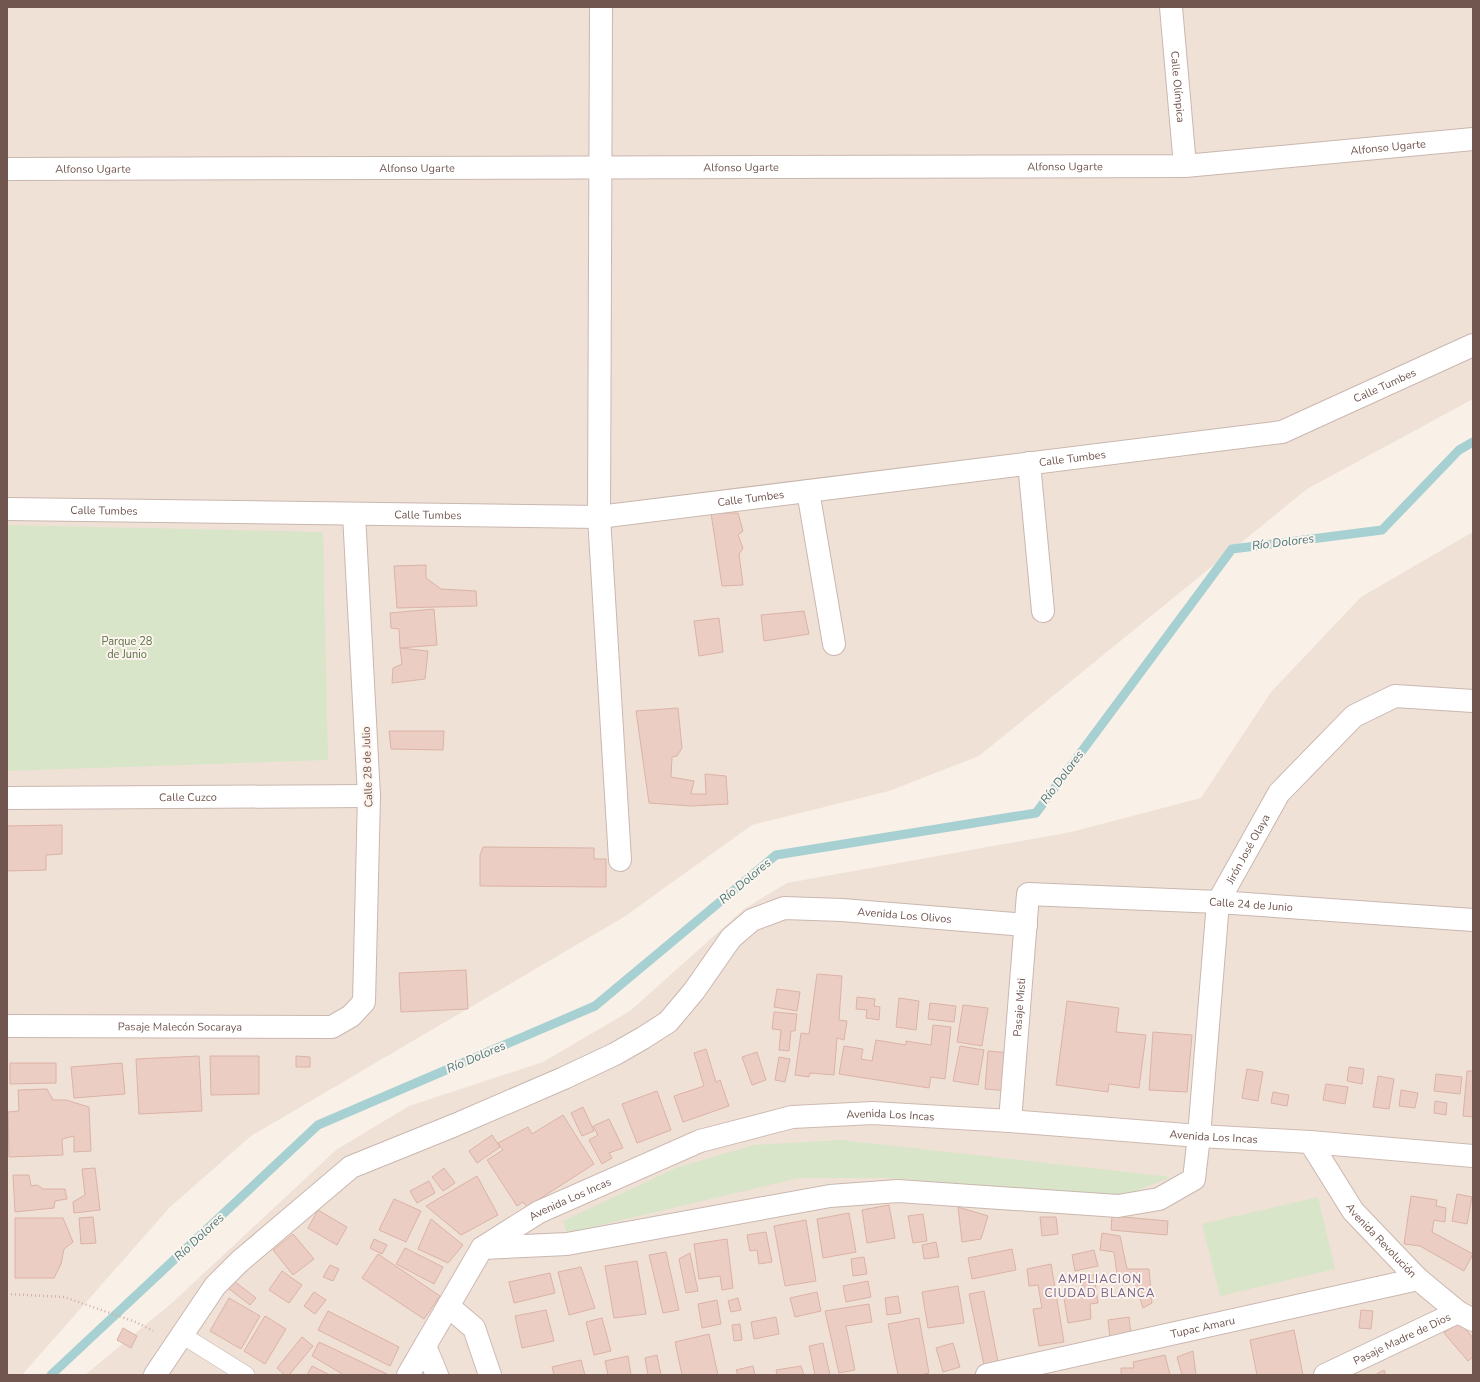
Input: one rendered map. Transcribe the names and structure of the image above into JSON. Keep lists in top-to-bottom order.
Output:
{
  "streets": {
    "street": [
      "Calle Olímpica",
      "Alfonso Ugarte",
      "Calle Tumbes",
      "Calle 28 de Julio",
      "Calle Cuzco",
      "Jirón José Olaya",
      "Calle 24 de Junio",
      "Avenida Los Olivos",
      "Pasaje Misti",
      "Pasaje Malecón Socaraya",
      "Avenida Los Incas",
      "Avenida Revolución",
      "Tupac Amaru",
      "Pasaje Madre de Dios"
    ]
  },
  "crossings": [
    ["Calle Olímpica", "Alfonso Ugarte"],
    ["Calle Tumbes", "Calle 28 de Julio"],
    ["Calle 28 de Julio", "Calle Cuzco"],
    ["Calle 28 de Julio", "Pasaje Malecón Socaraya"],
    ["Jirón José Olaya", "Calle 24 de Junio"],
    ["Jirón José Olaya", "Avenida Los Incas"],
    ["Calle 24 de Junio", "Pasaje Misti"],
    ["Avenida Los Olivos", "Pasaje Misti"],
    ["Pasaje Misti", "Avenida Los Incas"],
    ["Avenida Los Incas", "Avenida Revolución"],
    ["Avenida Revolución", "Tupac Amaru"],
    ["Avenida Revolución", "Pasaje Madre de Dios"]
  ],
  "districts": ["AMPLIACION CIUDAD BLANCA"],
  "water": ["Río Dolores"],
  "parks": ["Parque 28 de Junio"]
}
